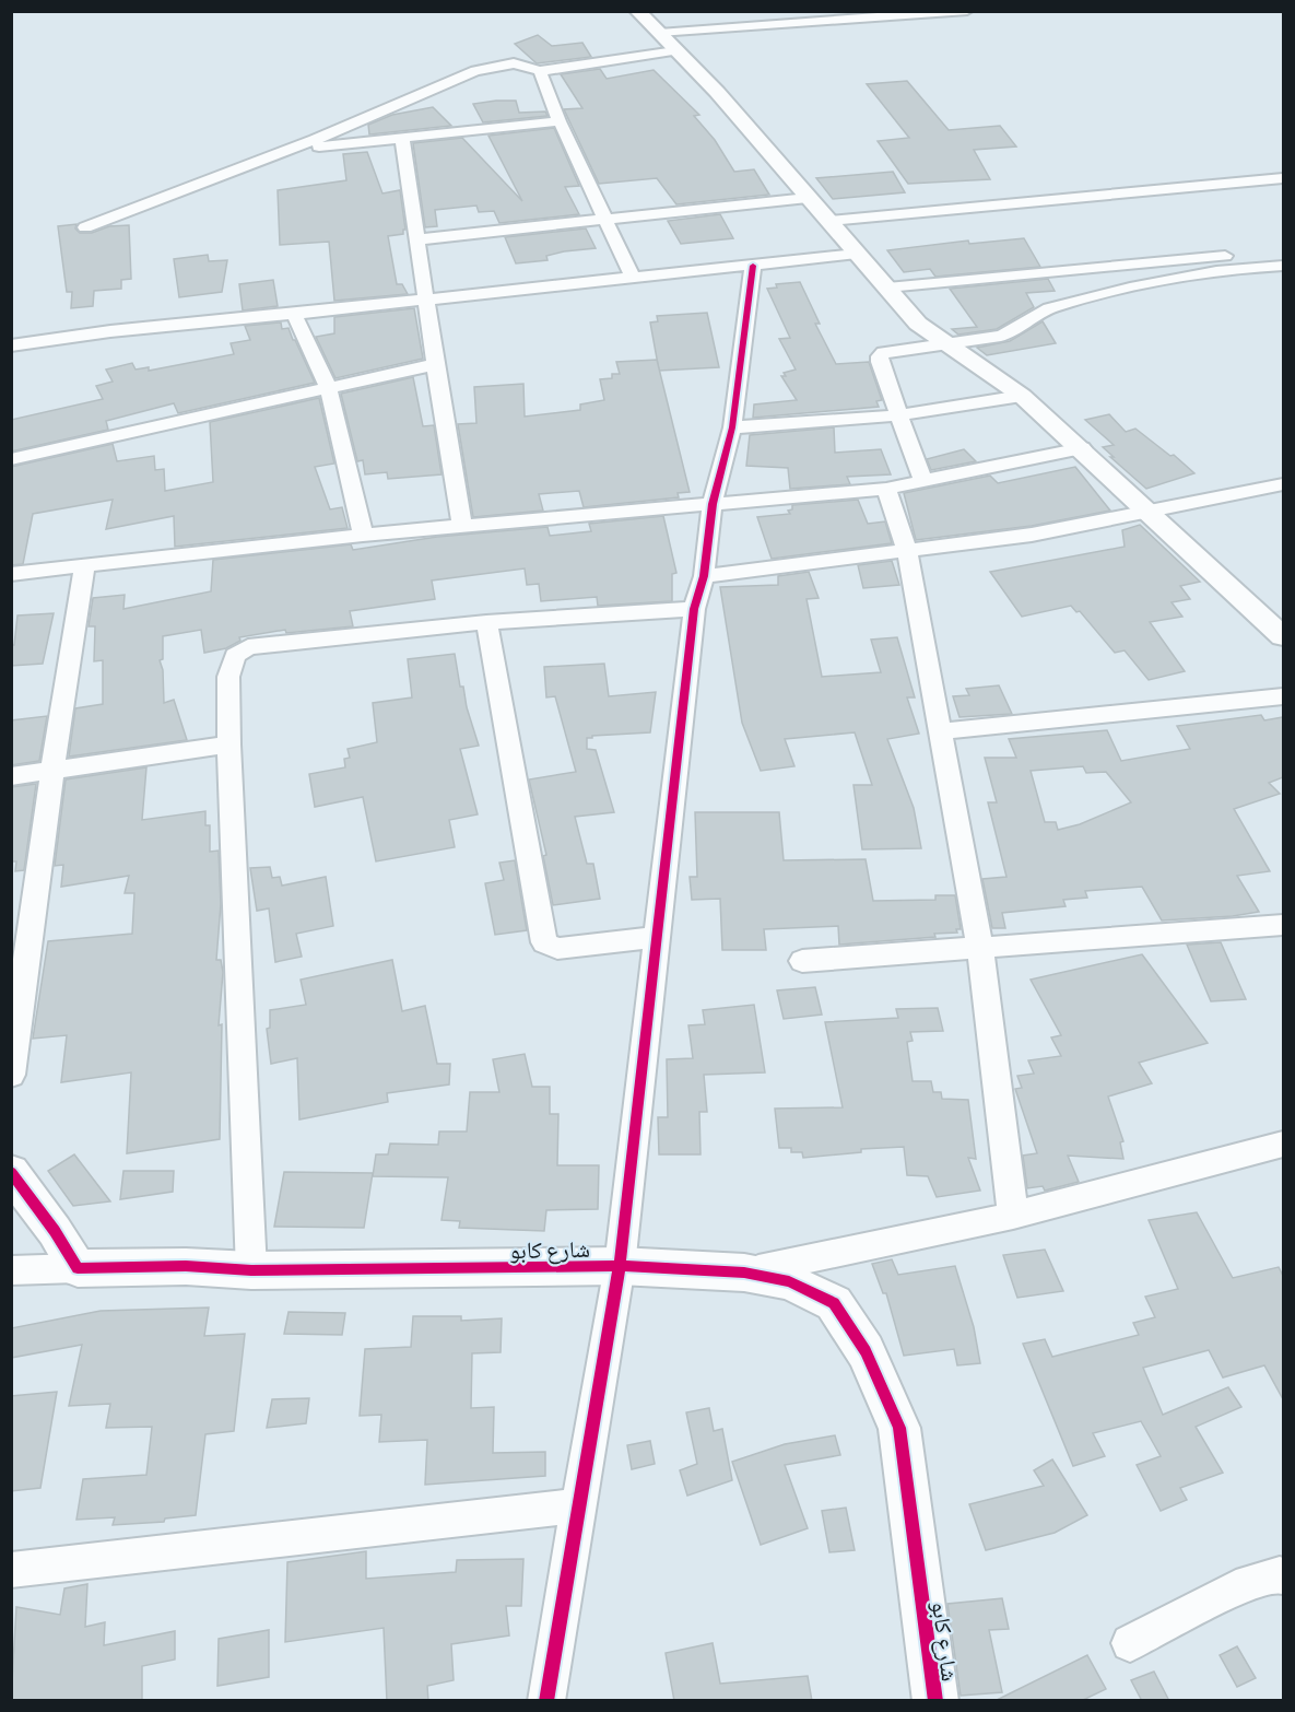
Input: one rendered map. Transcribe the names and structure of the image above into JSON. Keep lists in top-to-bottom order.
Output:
{
  "streets": {
    "street": ["شارع كابو"]
  }
}
